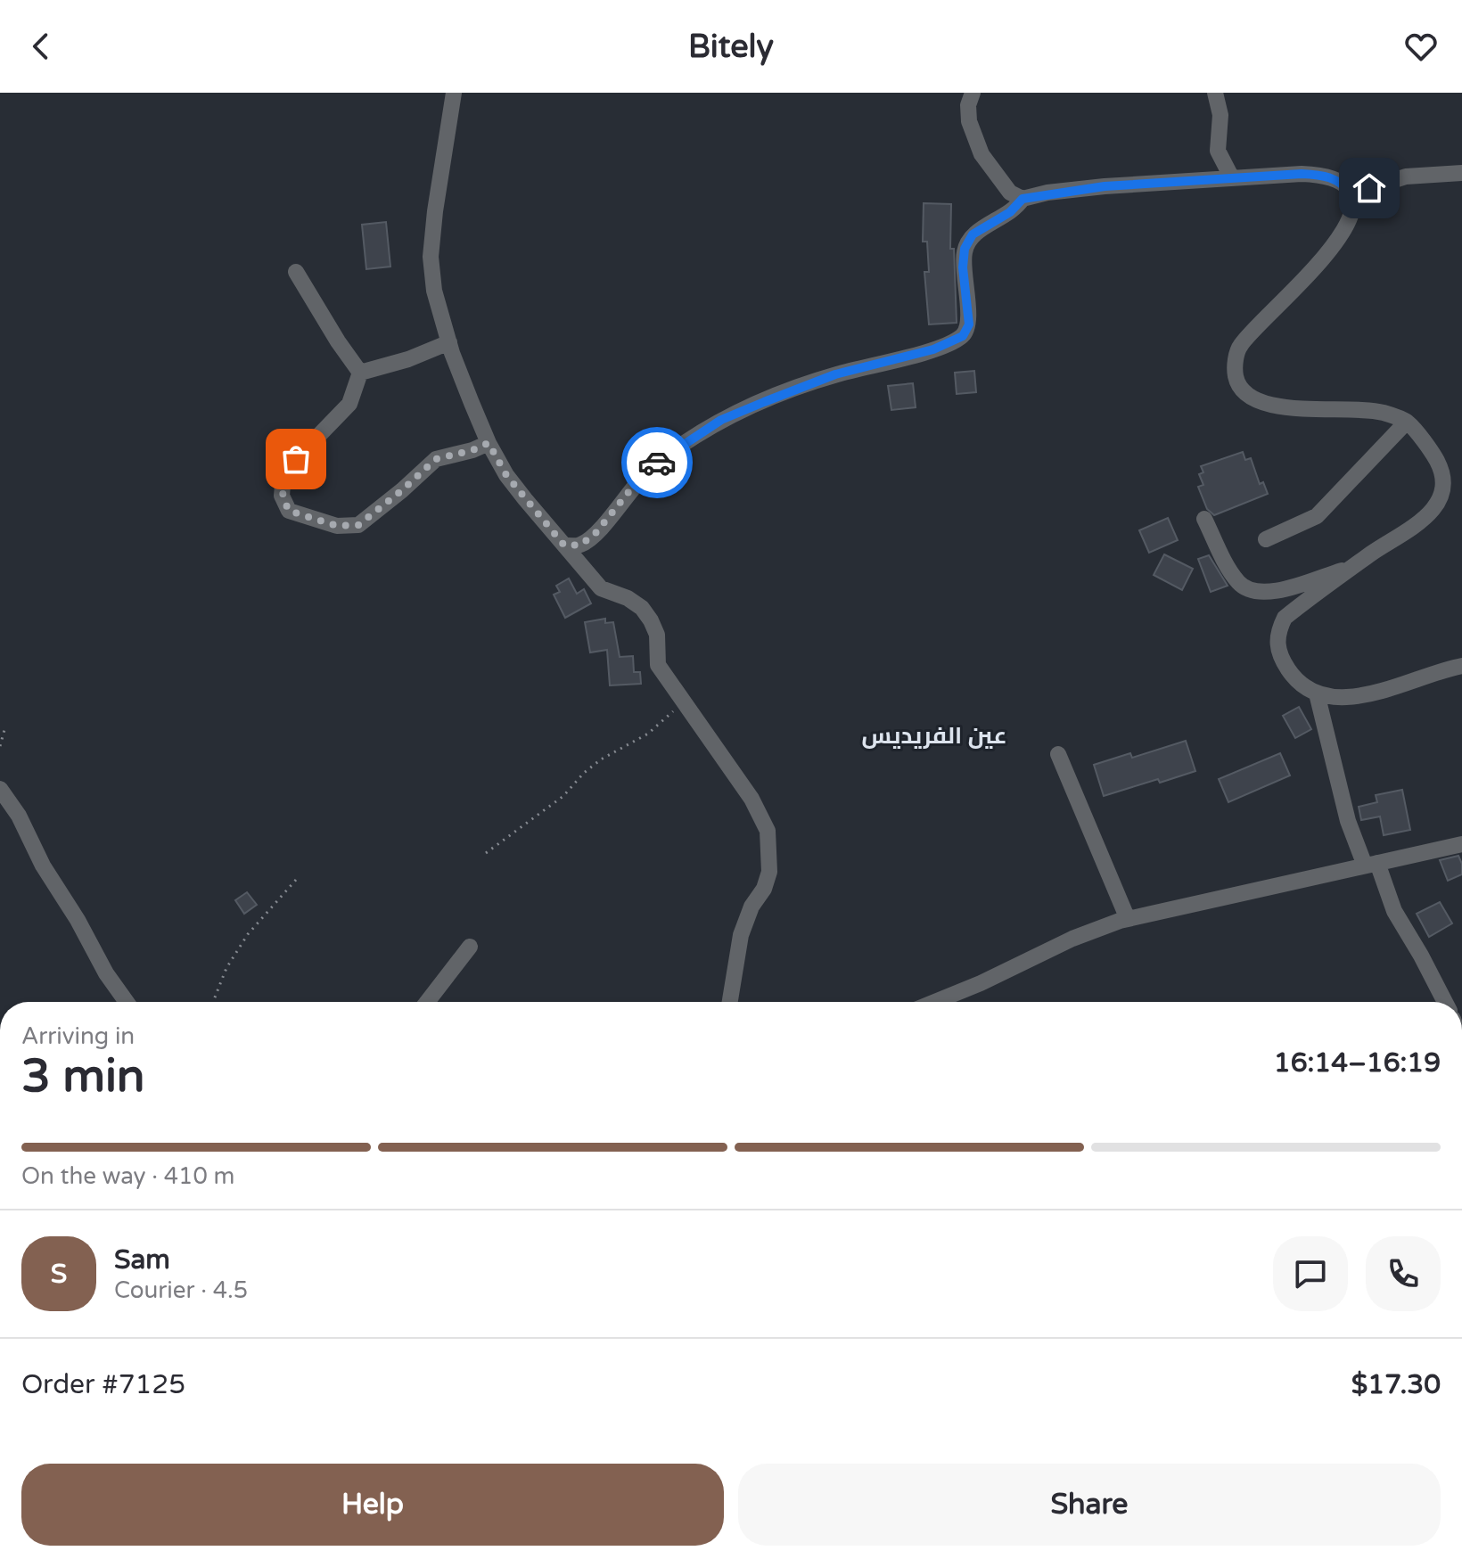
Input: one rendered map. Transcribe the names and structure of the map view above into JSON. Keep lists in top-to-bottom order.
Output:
{
  "districts": ["عين الفريديس"],
  "page": {
    "header": "Bitely",
    "heading": ["3 min", "Arriving in", "16:14–16:19"],
    "panel": [
      "Sam",
      "Courier · 4.5",
      "Order #7125",
      "$17.30"
    ],
    "bar": "On the way · 410 m",
    "round": "S",
    "buttons": ["Help", "Share"]
  }
}
